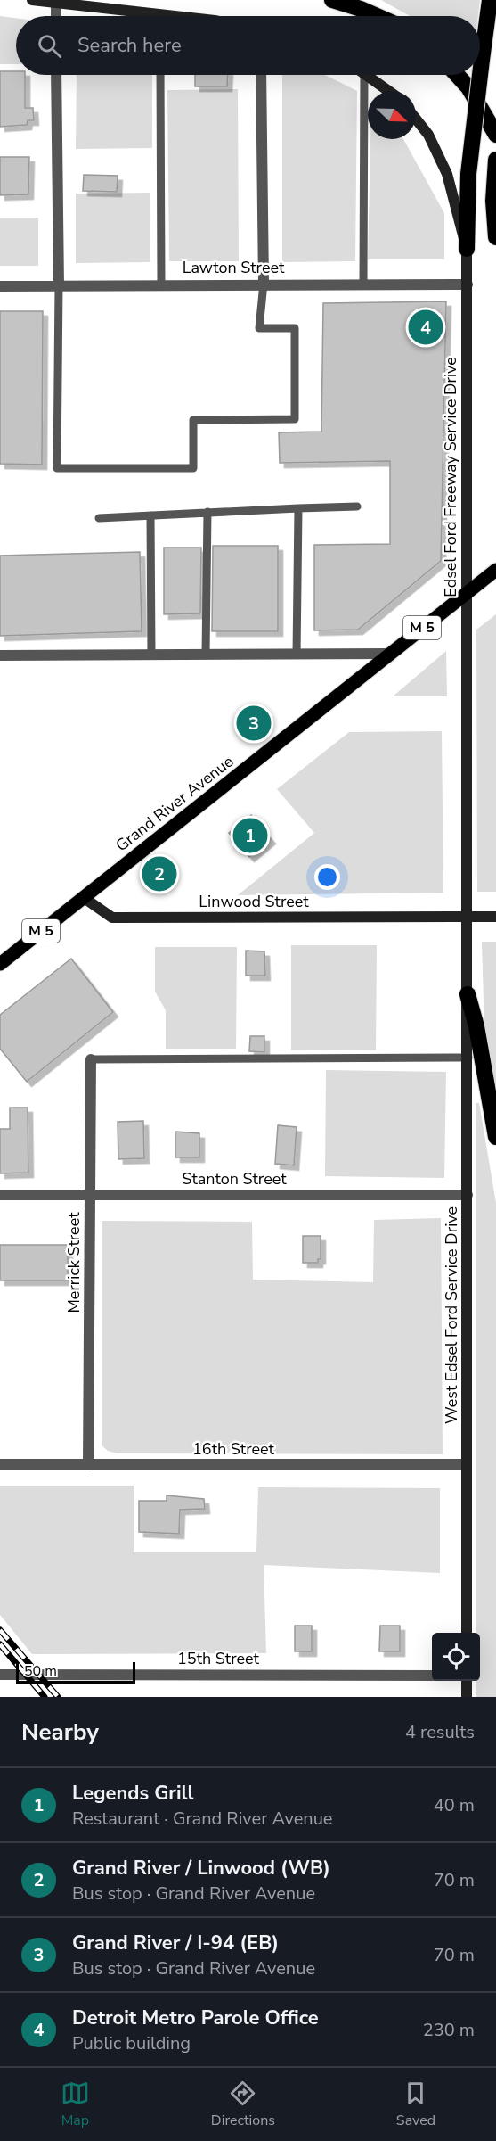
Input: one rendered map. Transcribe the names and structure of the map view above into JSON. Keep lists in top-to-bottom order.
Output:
{
  "streets": {
    "main road": ["M 5", "Grand River Avenue"],
    "street": [
      "Lawton Street",
      "Edsel Ford Freeway Service Drive",
      "Linwood Street",
      "Stanton Street",
      "Merrick Street",
      "West Edsel Ford Service Drive",
      "16th Street",
      "15th Street"
    ]
  },
  "crossings": [
    ["Lawton Street", "Edsel Ford Freeway Service Drive"],
    ["Edsel Ford Freeway Service Drive", "Grand River Avenue"],
    ["Edsel Ford Freeway Service Drive", "Linwood Street"],
    ["Edsel Ford Freeway Service Drive", "West Edsel Ford Service Drive"],
    ["Grand River Avenue", "Linwood Street"],
    ["Stanton Street", "Merrick Street"],
    ["Stanton Street", "West Edsel Ford Service Drive"],
    ["Merrick Street", "16th Street"],
    ["West Edsel Ford Service Drive", "16th Street"]
  ],
  "scale_bar": "50 m",
  "north": "bottom right",
  "page": {
    "search": "Search here",
    "pins": [
      "4",
      "3",
      "1",
      "2"
    ],
    "scale": "50 m",
    "heading": ["Nearby", "4 results"],
    "list": [
      {
        "mark": "1",
        "name": "Legends Grill",
        "note": "Restaurant · Grand River Avenue",
        "value": "40 m"
      },
      {
        "mark": "2",
        "name": "Grand River / Linwood (WB)",
        "note": "Bus stop · Grand River Avenue",
        "value": "70 m"
      },
      {
        "mark": "3",
        "name": "Grand River / I-94 (EB)",
        "note": "Bus stop · Grand River Avenue",
        "value": "70 m"
      },
      {
        "mark": "4",
        "name": "Detroit Metro Parole Office",
        "note": "Public building",
        "value": "230 m"
      }
    ],
    "nav": ["Map", "Directions", "Saved"]
  }
}
